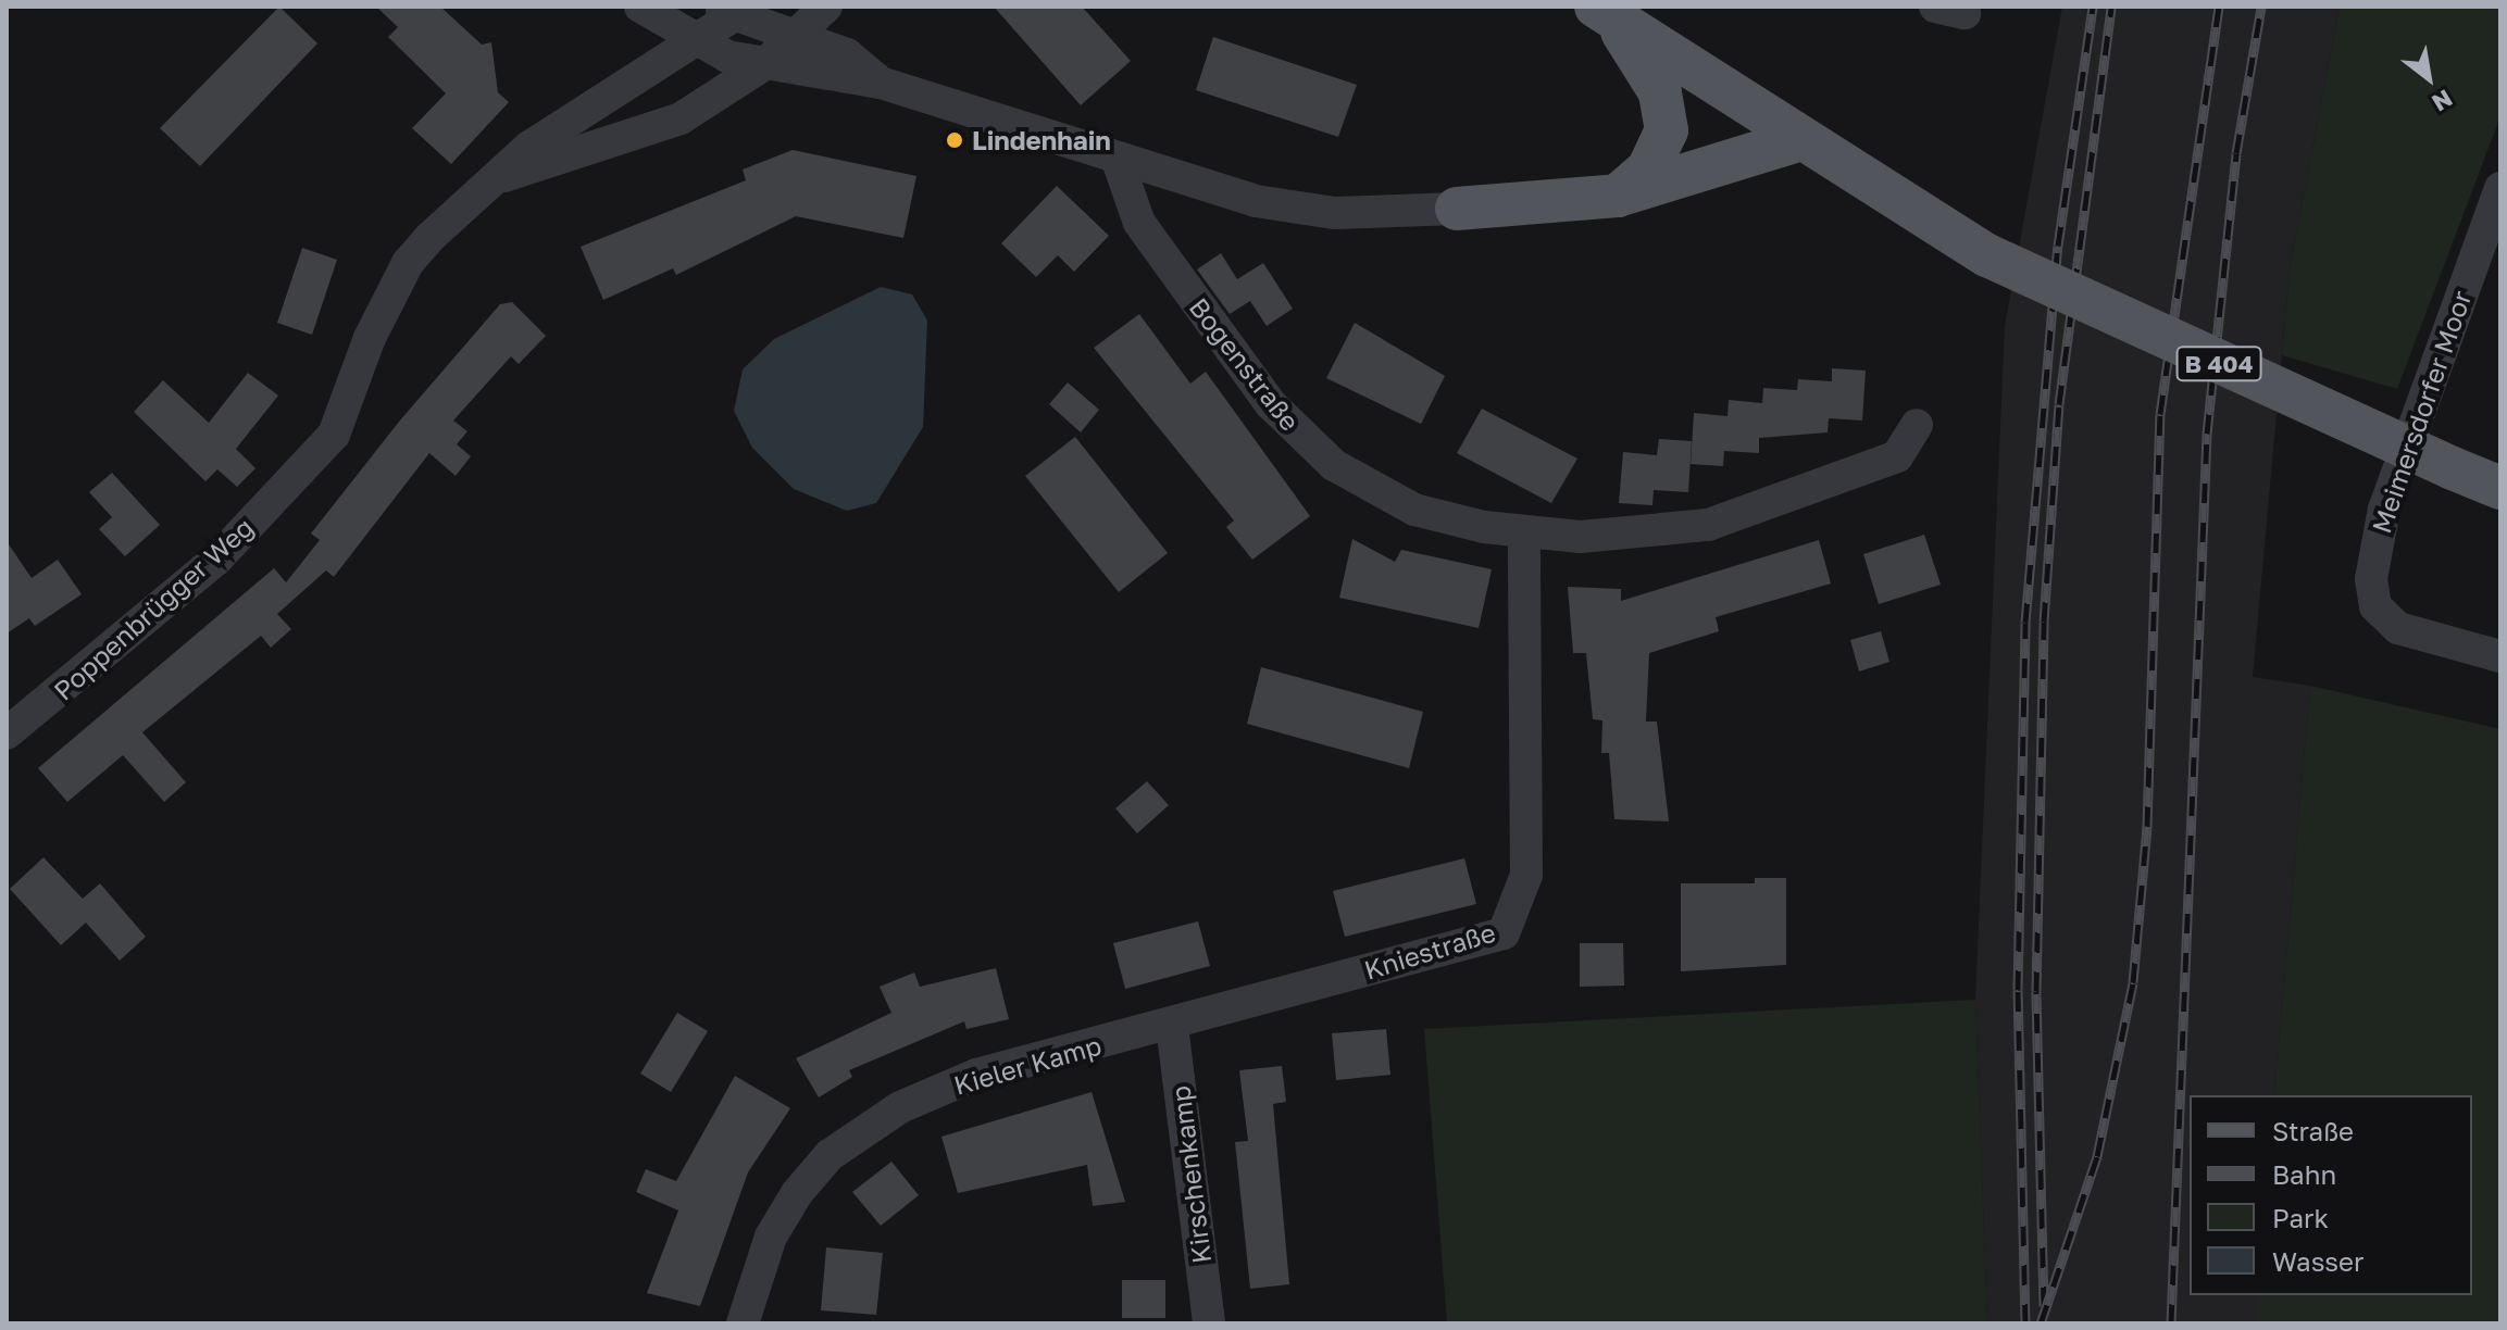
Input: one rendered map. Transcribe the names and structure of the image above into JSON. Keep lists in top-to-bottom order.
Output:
{
  "streets": {
    "main road": ["B 404"],
    "street": [
      "Bogenstraße",
      "Meimersdorfer Moor",
      "Poppenbrügger Weg",
      "Kniestraße",
      "Kieler Kamp",
      "Kirschenkamp"
    ]
  },
  "crossings": [
    ["Bogenstraße", "Kniestraße"],
    ["Kniestraße", "Kieler Kamp"],
    ["Kniestraße", "Kirschenkamp"],
    ["Kieler Kamp", "Kirschenkamp"]
  ],
  "places": ["Lindenhain"],
  "legend": [
    "Straße",
    "Bahn",
    "Park",
    "Wasser"
  ],
  "north": "bottom right"
}
